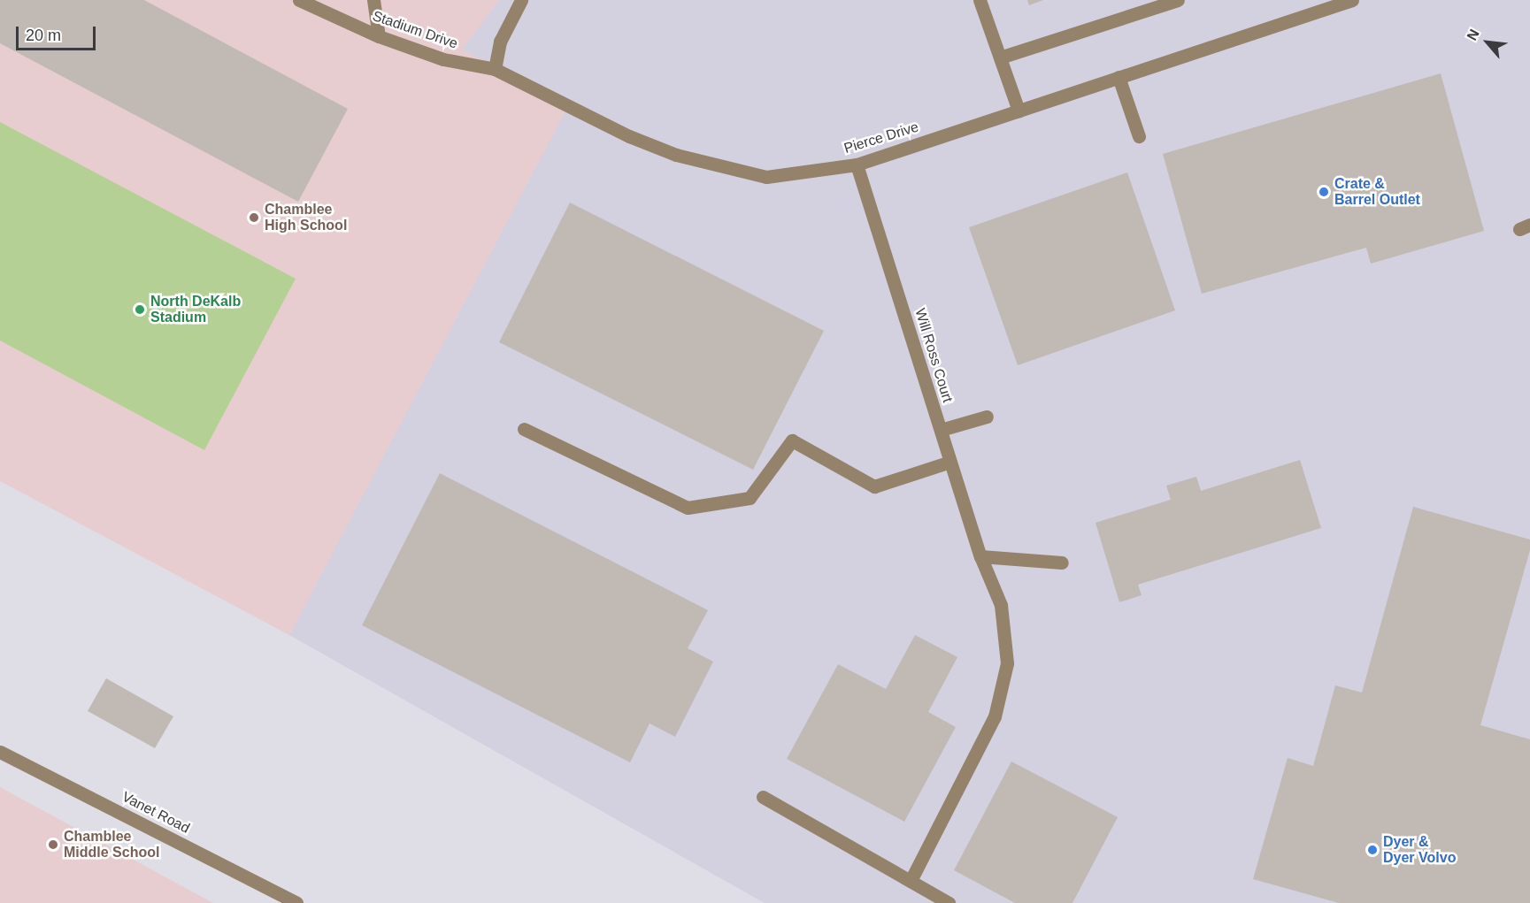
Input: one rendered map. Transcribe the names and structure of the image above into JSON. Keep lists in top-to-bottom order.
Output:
{
  "streets": {
    "street": [
      "Stadium Drive",
      "Pierce Drive",
      "Will Ross Court",
      "Vanet Road"
    ]
  },
  "crossings": [
    ["Stadium Drive", "Pierce Drive"],
    ["Pierce Drive", "Will Ross Court"]
  ],
  "places": [
    "Crate & Barrel Outlet",
    "Chamblee High School",
    "North DeKalb Stadium",
    "Chamblee Middle School",
    "Dyer & Dyer Volvo"
  ],
  "scale_bar": "20 m",
  "north": "top left"
}
